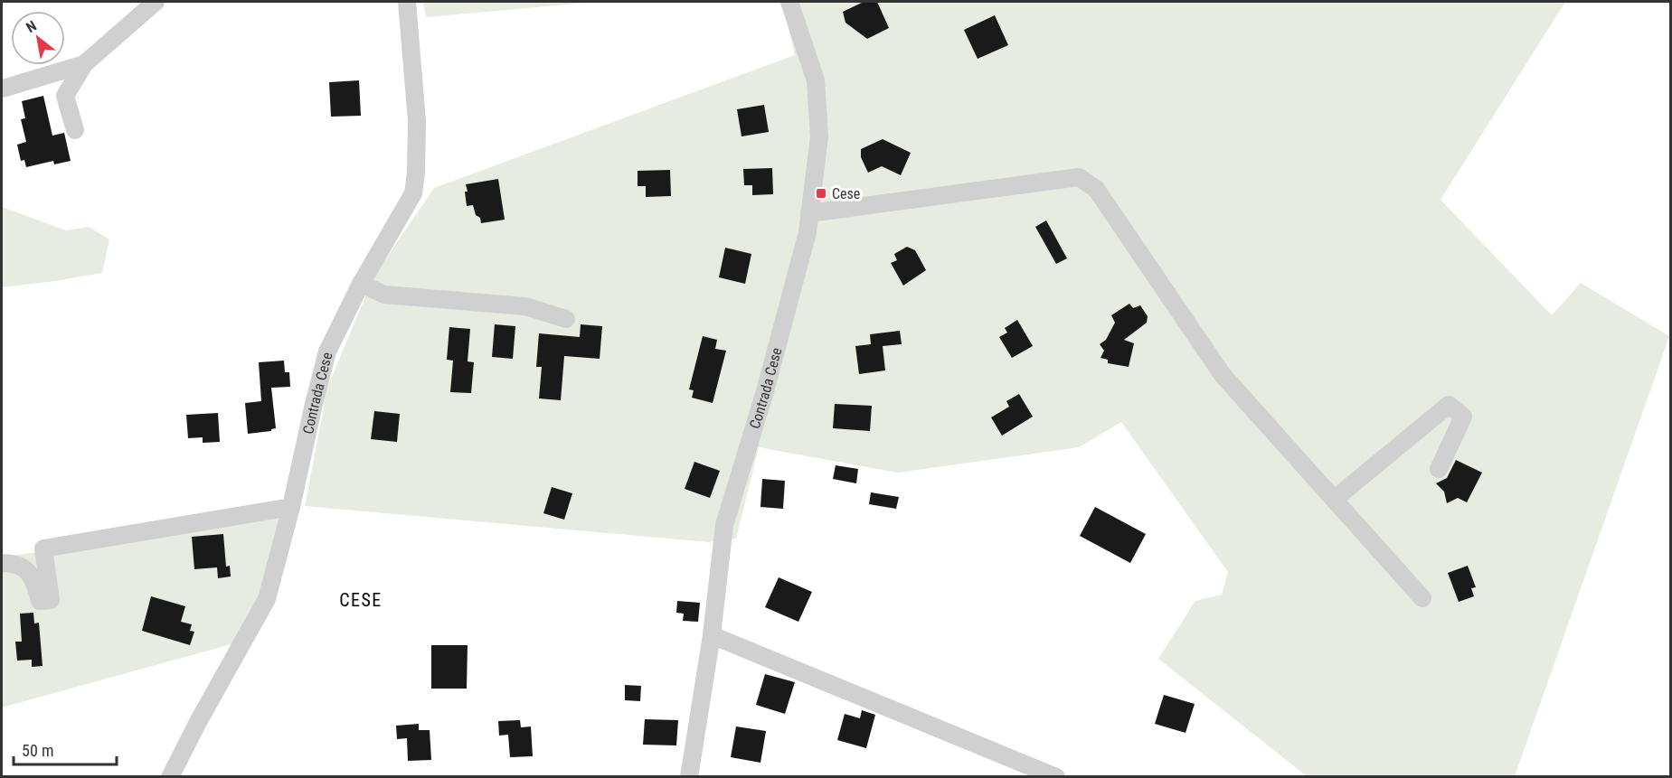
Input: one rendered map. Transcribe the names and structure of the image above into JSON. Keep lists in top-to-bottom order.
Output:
{
  "streets": {
    "street": ["Contrada Cese"]
  },
  "districts": ["CESE"],
  "places": {
    "transit": ["Cese"]
  },
  "scale_bar": "50 m",
  "north": "top left"
}
